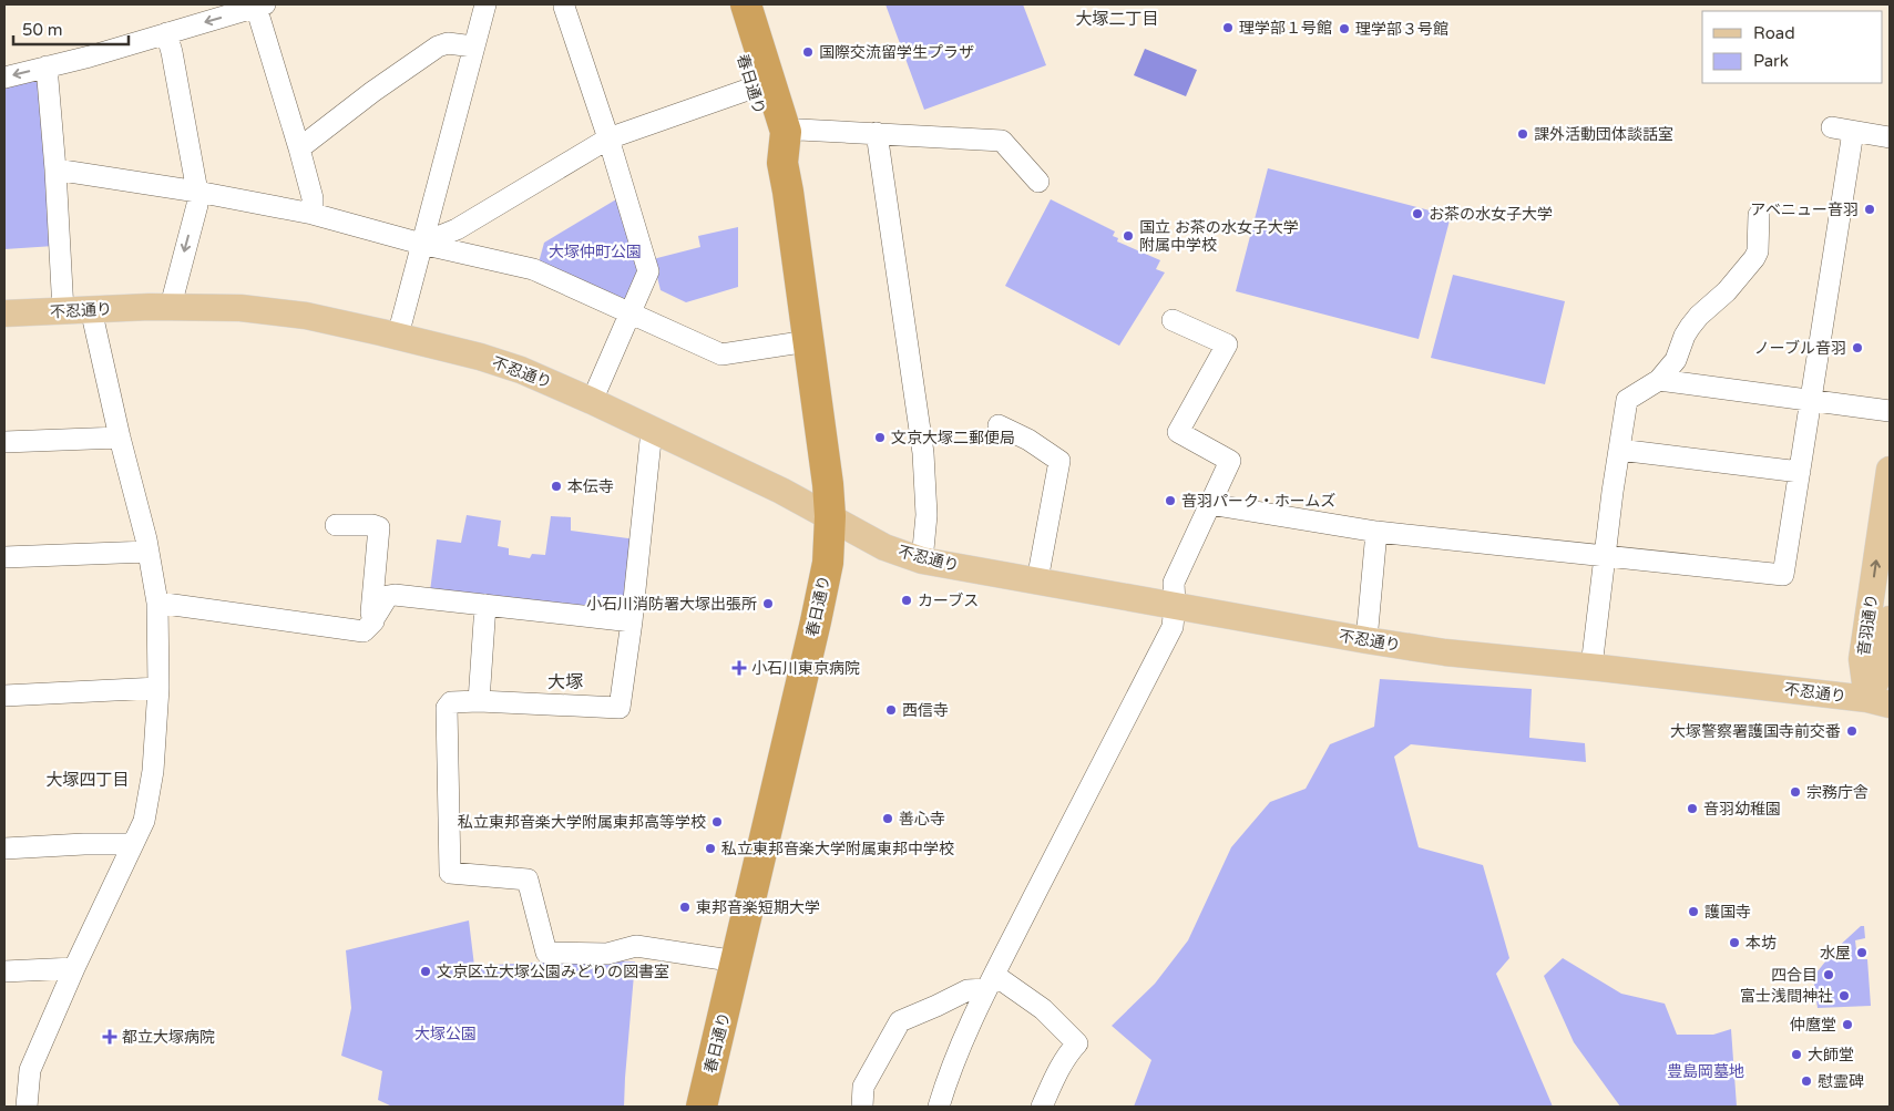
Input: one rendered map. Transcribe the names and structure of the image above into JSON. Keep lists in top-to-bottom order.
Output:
{
  "streets": {
    "highway": ["春日通り"],
    "main road": ["不忍通り", "音羽通り"]
  },
  "crossings": [
    ["春日通り", "不忍通り"],
    ["不忍通り", "音羽通り"]
  ],
  "districts": ["大塚二丁目", "大塚", "大塚四丁目"],
  "parks": ["大塚仲町公園", "大塚公園", "豊島岡墓地"],
  "places": {
    "other": [
      "理学部１号館",
      "理学部３号館",
      "国際交流留学生プラザ",
      "課外活動団体談話室",
      "アベニュー音羽",
      "お茶の水女子大学",
      "国立 お茶の水女子大学 附属中学校",
      "ノーブル音羽",
      "文京大塚二郵便局",
      "本伝寺",
      "音羽パーク・ホームズ",
      "カーブス",
      "小石川消防署大塚出張所",
      "西信寺",
      "大塚警察署護国寺前交番",
      "宗務庁舎",
      "音羽幼稚園",
      "善心寺",
      "私立東邦音楽大学附属東邦高等学校",
      "私立東邦音楽大学附属東邦中学校",
      "東邦音楽短期大学",
      "護国寺",
      "本坊",
      "水屋",
      "文京区立大塚公園みどりの図書室",
      "四合目",
      "富士浅間神社",
      "仲麿堂",
      "大師堂",
      "慰霊碑"
    ],
    "health": ["小石川東京病院", "都立大塚病院"]
  },
  "legend": ["Road", "Park"],
  "scale_bar": "50 m"
}
